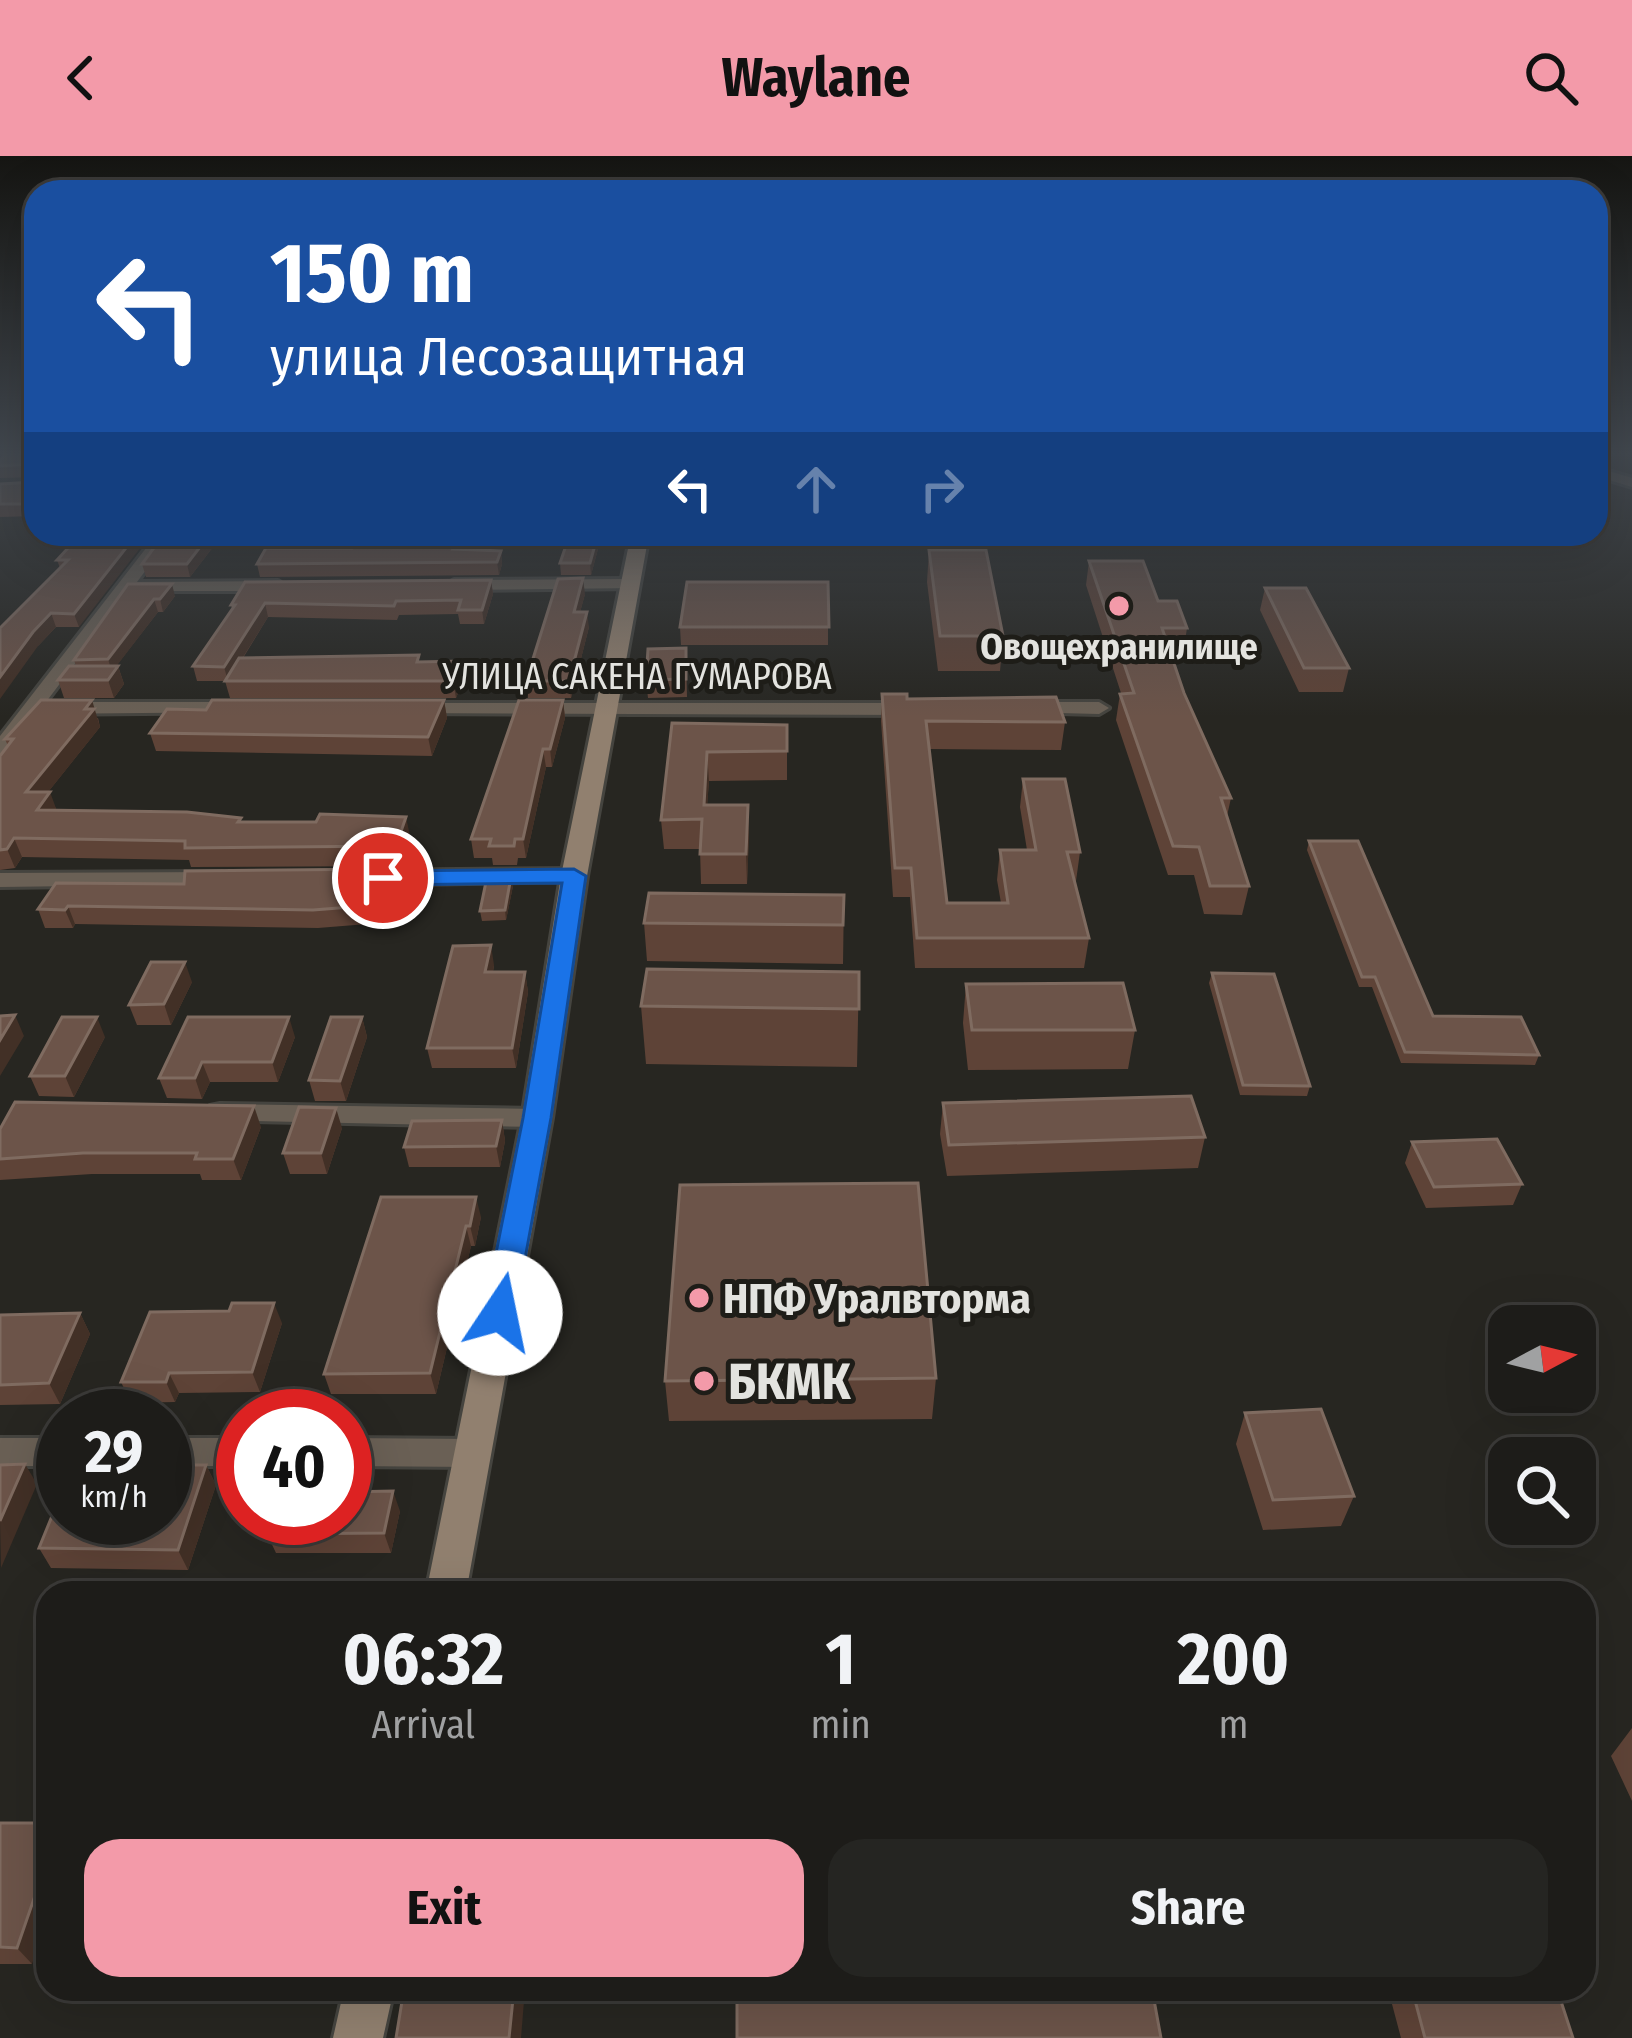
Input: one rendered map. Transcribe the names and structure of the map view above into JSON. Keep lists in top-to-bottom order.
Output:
{
  "streets": {
    "street": ["УЛИЦА САКЕНА ГУМАРОВА"]
  },
  "places": ["Овощехранилище", "НПФ Уралвторма", "БКМК"],
  "north": "right",
  "page": {
    "header": "Waylane",
    "turn": ["150 m", "улица Лесозащитная"],
    "speed": "29 km/h",
    "limit": "40",
    "eta": [
      "06:32",
      "Arrival",
      "1",
      "min",
      "200",
      "m"
    ],
    "buttons": ["Exit", "Share"]
  }
}
